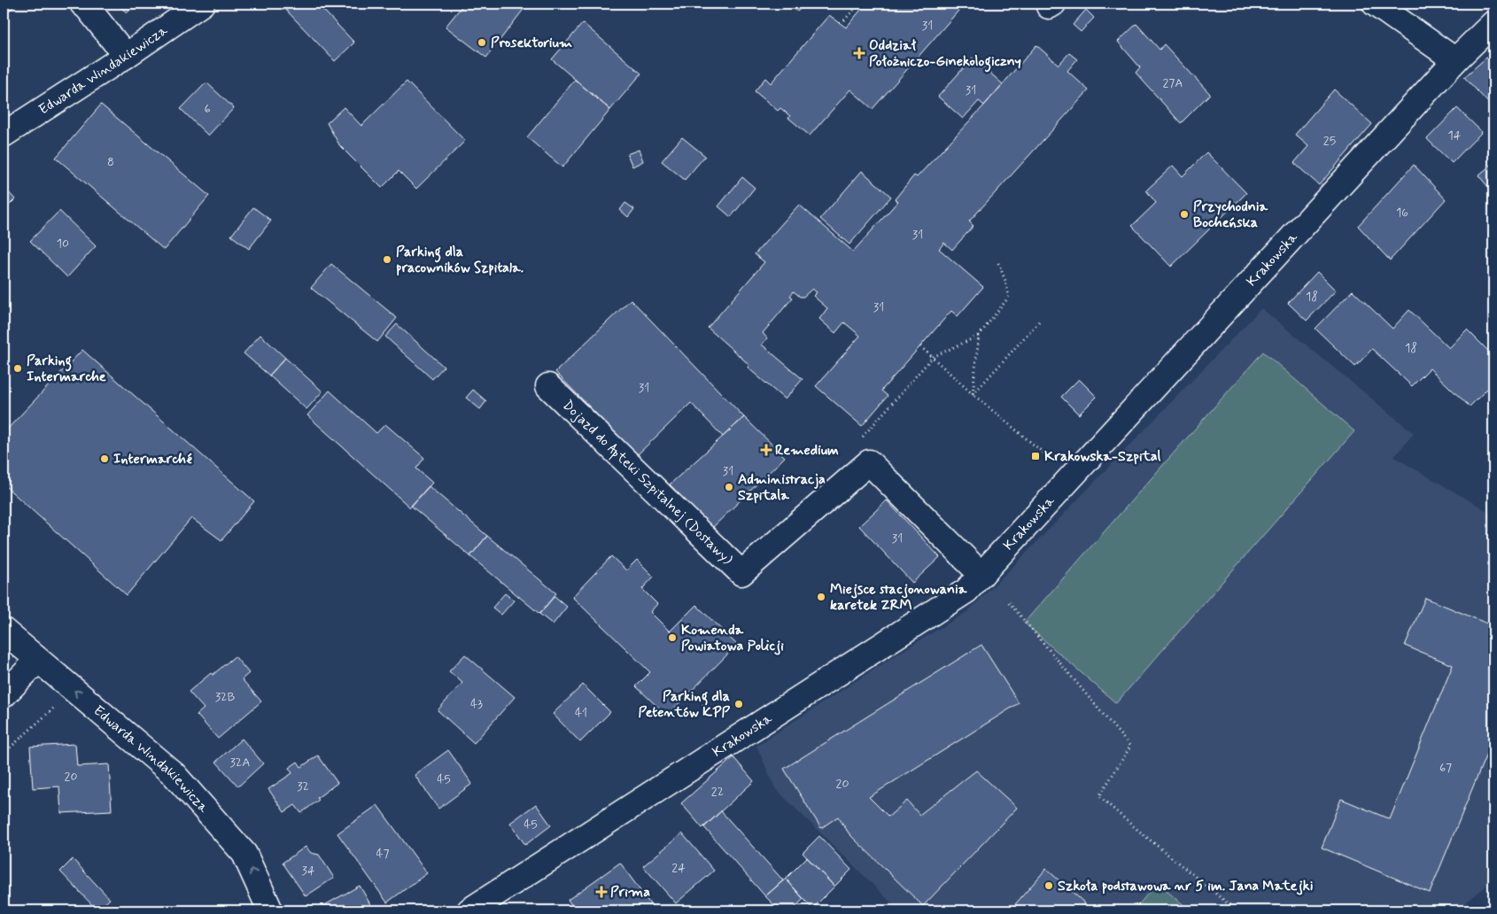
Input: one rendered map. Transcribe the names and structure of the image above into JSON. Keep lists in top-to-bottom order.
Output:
{
  "streets": {
    "street": ["Edwarda Windakiewicza", "Krakowska", "Dojazd do Apteki Szpitalnej (Dostawy)"]
  },
  "crossings": [
    ["Krakowska", "Dojazd do Apteki Szpitalnej (Dostawy)"]
  ],
  "one_way": ["Edwarda Windakiewicza"],
  "places": {
    "other": [
      "Prosektorium",
      "Przychodnia Bocheńska",
      "Parking dla pracowników Szpitala.",
      "Parking Intermarche",
      "Intermarché",
      "Administracja Szpitala",
      "Miejsce stacjonowania karetek ZRM",
      "Komenda Powiatowa Policji",
      "Parking dla Petentów KPP",
      "Szkoła podstawowa nr 5 im. Jana Matejki"
    ],
    "health": ["Oddział Położniczo-Ginekologiczny", "Remedium", "Prima"],
    "transit": ["Krakowska-Szpital"]
  },
  "house_numbers": [
    "31",
    "27A",
    "31",
    "6",
    "14",
    "25",
    "8",
    "16",
    "31",
    "10",
    "18",
    "31",
    "18",
    "31",
    "31",
    "31",
    "32B",
    "43",
    "41",
    "32A",
    "67",
    "20",
    "45",
    "20",
    "32",
    "22",
    "45",
    "47",
    "24",
    "34"
  ]
}
